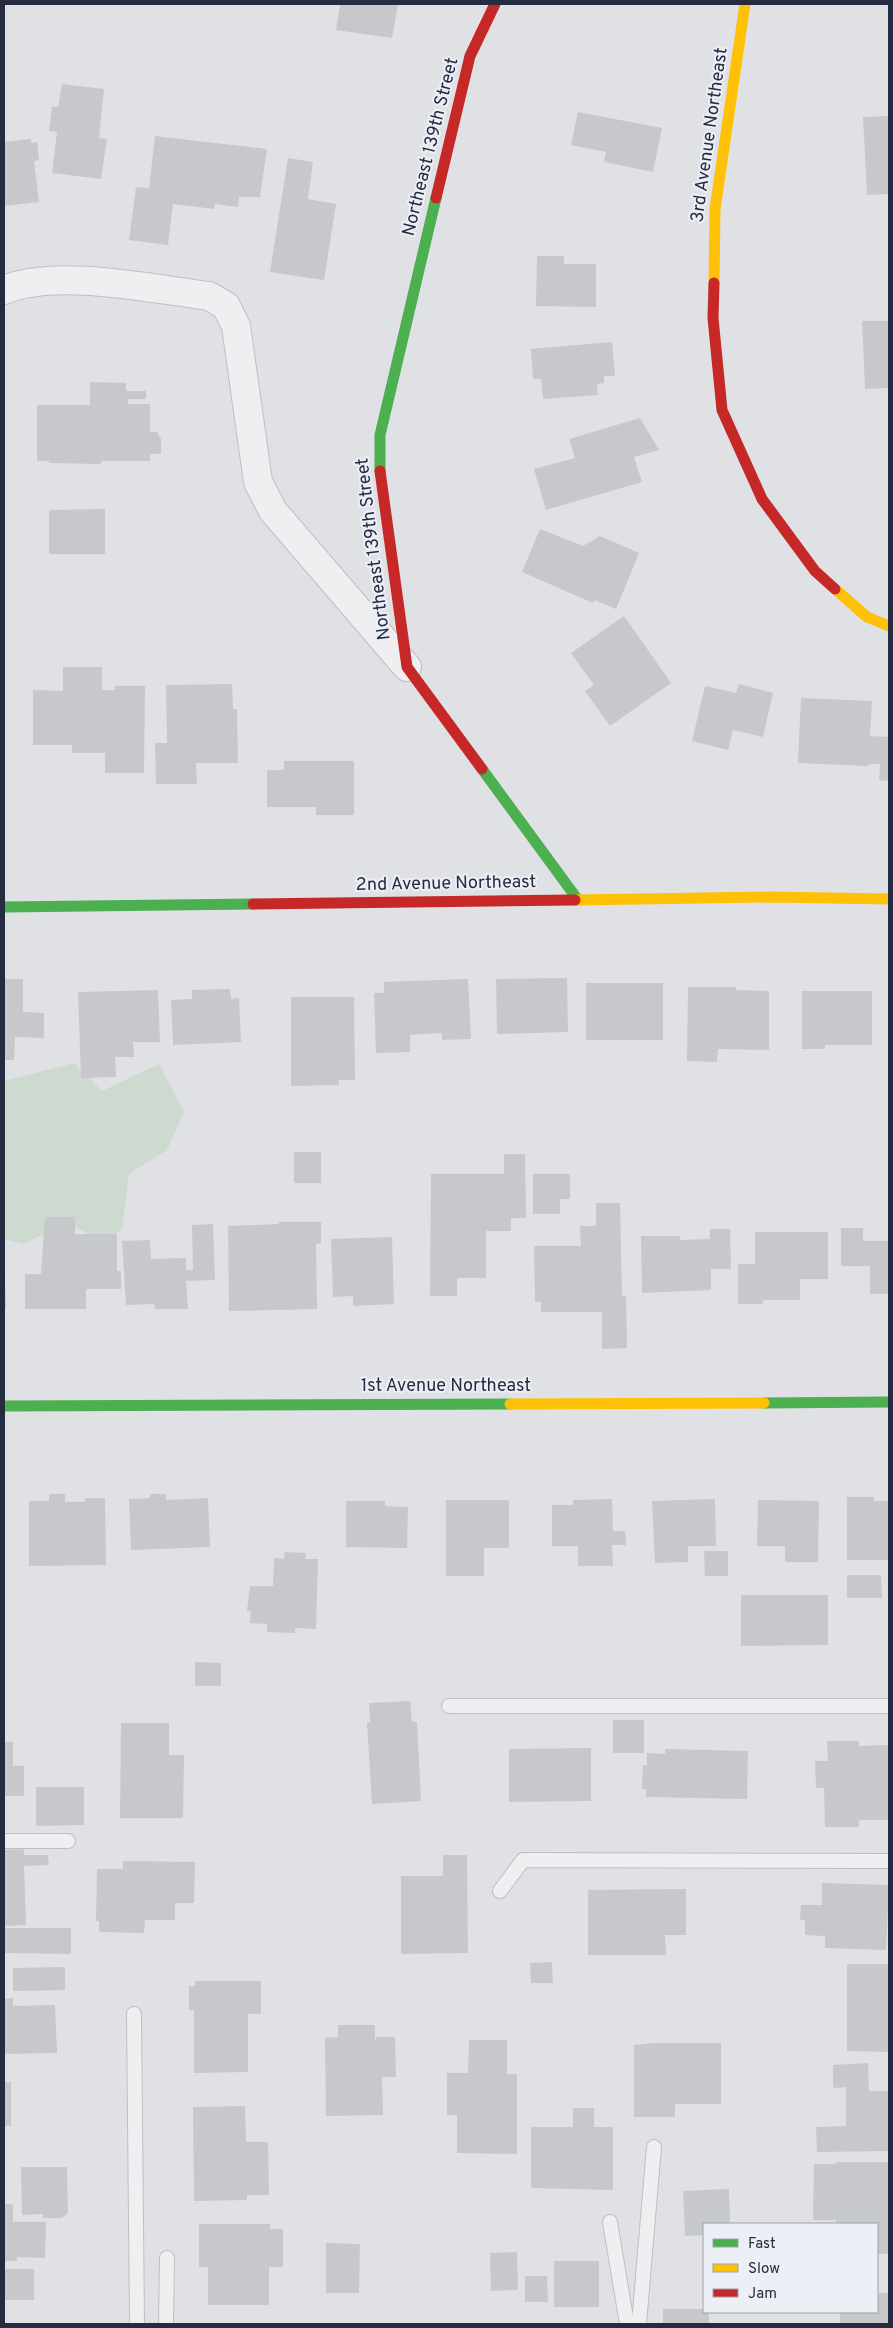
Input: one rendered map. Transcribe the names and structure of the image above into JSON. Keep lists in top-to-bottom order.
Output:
{
  "streets": {
    "street": [
      "3rd Avenue Northeast",
      "Northeast 139th Street",
      "2nd Avenue Northeast",
      "1st Avenue Northeast"
    ]
  },
  "crossings": [
    ["Northeast 139th Street", "2nd Avenue Northeast"]
  ],
  "legend": ["Fast", "Slow", "Jam"]
}
